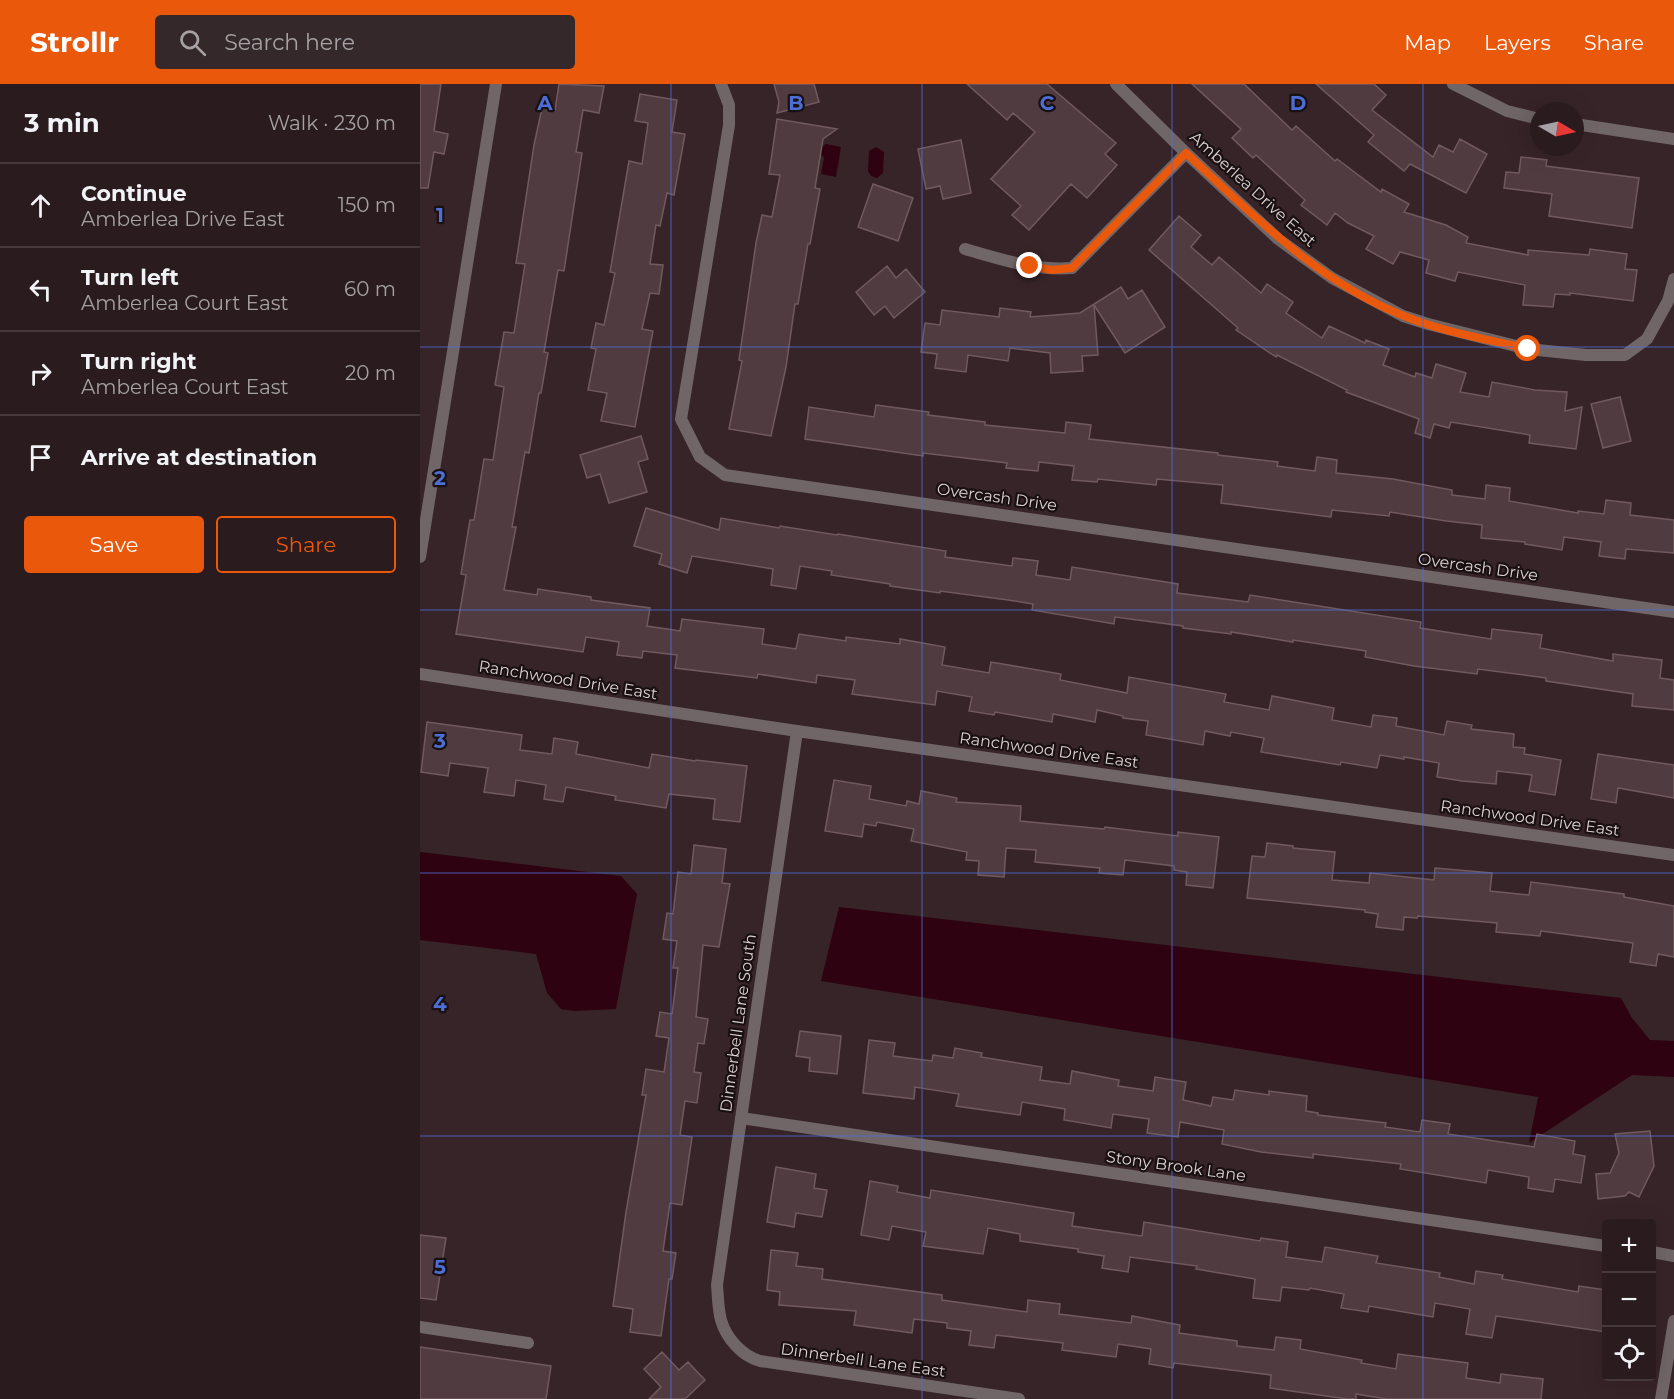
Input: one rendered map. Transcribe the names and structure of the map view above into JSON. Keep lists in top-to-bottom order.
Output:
{
  "streets": {
    "street": [
      "Amberlea Drive East",
      "Overcash Drive",
      "Ranchwood Drive East",
      "Dinnerbell Lane South",
      "Stony Brook Lane",
      "Dinnerbell Lane East"
    ]
  },
  "crossings": [
    ["Ranchwood Drive East", "Dinnerbell Lane South"],
    ["Dinnerbell Lane South", "Stony Brook Lane"],
    ["Dinnerbell Lane South", "Dinnerbell Lane East"]
  ],
  "north": "right",
  "page": {
    "header": "Strollr",
    "search": "Search here",
    "nav": ["Map", "Layers", "Share"],
    "heading": ["3 min", "Walk · 230 m"],
    "list": [
      ["Continue", "Amberlea Drive East", "150 m"],
      ["Turn left", "Amberlea Court East", "60 m"],
      ["Turn right", "Amberlea Court East", "20 m"],
      "Arrive at destination"
    ],
    "buttons": ["Save", "Share"],
    "map_buttons": ["+", "−"]
  },
  "grid": {
    "columns": [
      "A",
      "B",
      "C",
      "D"
    ],
    "rows": [
      "1",
      "2",
      "3",
      "4",
      "5"
    ]
  }
}
